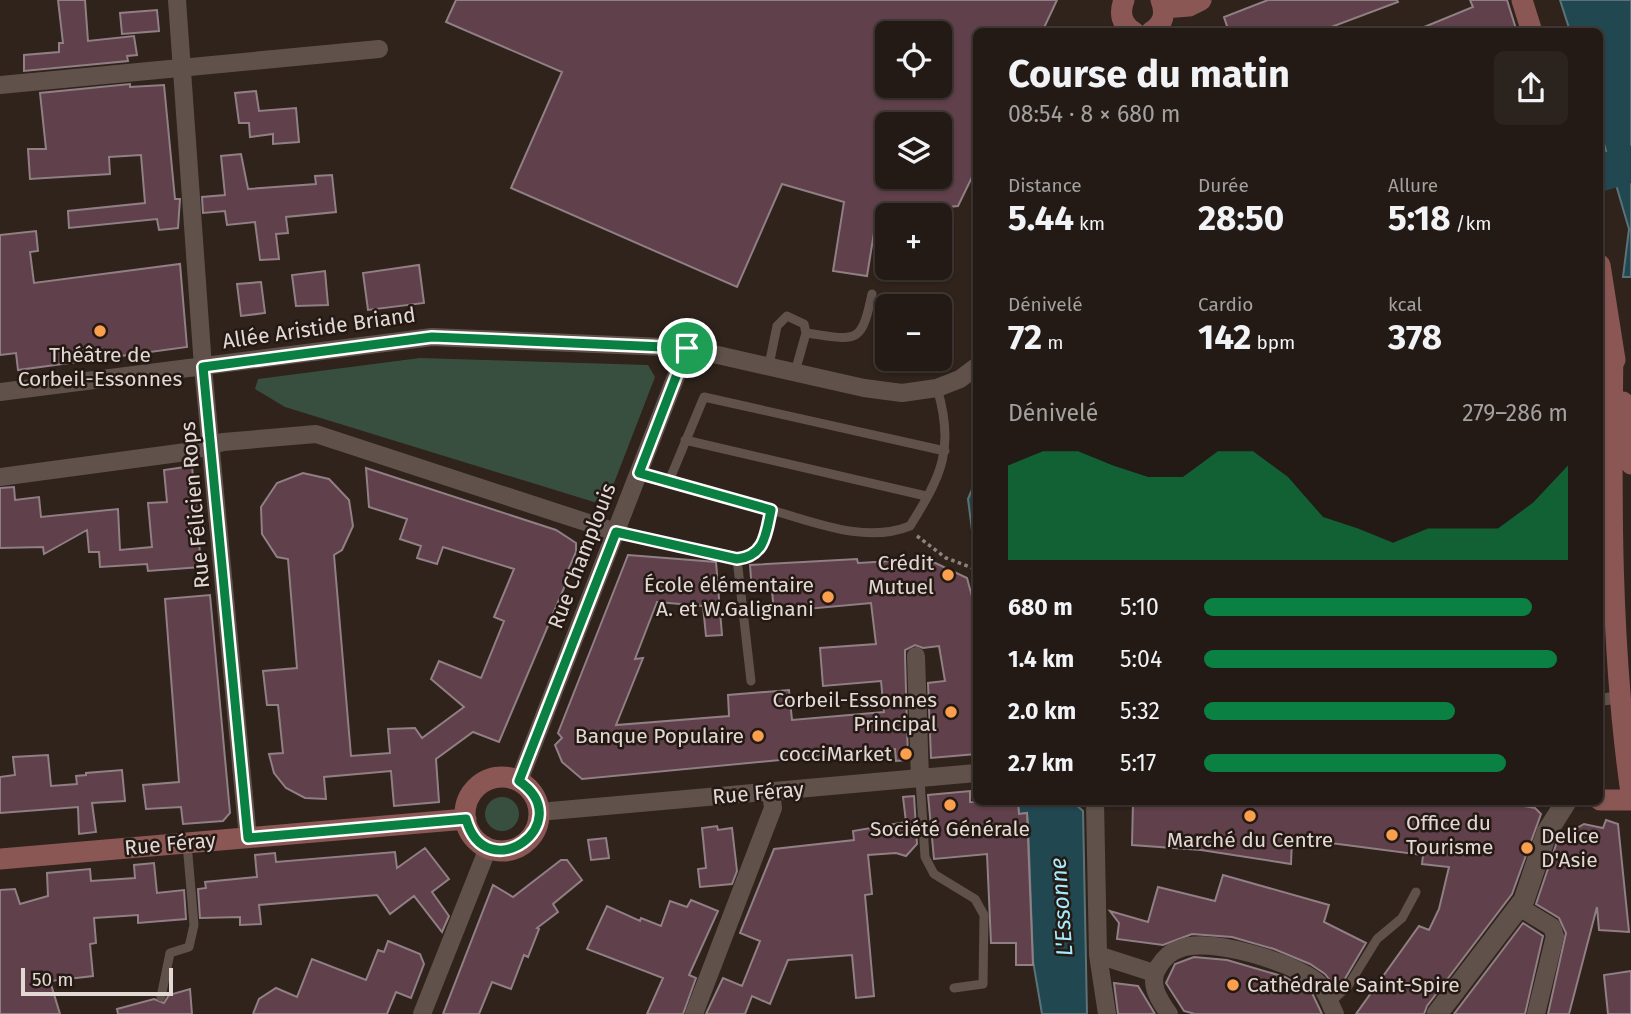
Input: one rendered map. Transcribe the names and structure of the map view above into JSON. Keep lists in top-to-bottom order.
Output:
{
  "streets": {
    "main road": ["Rue Féray"],
    "street": ["Allée Aristide Briand", "Rue Félicien Rops", "Rue Champlouis"]
  },
  "crossings": [
    ["Allée Aristide Briand", "Rue Félicien Rops"],
    ["Allée Aristide Briand", "Rue Champlouis"],
    ["Rue Félicien Rops", "Rue Féray"],
    ["Rue Champlouis", "Rue Féray"]
  ],
  "water": ["L'Essonne"],
  "places": [
    "Théâtre de Corbeil-Essonnes",
    "Crédit Mutuel",
    "École élémentaire A. et W.Galignani",
    "Corbeil-Essonnes Principal",
    "Banque Populaire",
    "cocciMarket",
    "Société Générale",
    "Marché du Centre",
    "Office du Tourisme",
    "Delice D'Asie",
    "Cathédrale Saint-Spire"
  ],
  "scale_bar": "50 m",
  "page": {
    "map_buttons": ["+", "−"],
    "heading": ["Course du matin", "08:54 · 8 × 680 m"],
    "stats": [
      ["Distance", "5.44 km"],
      ["Durée", "28:50"],
      ["Allure", "5:18 /km"],
      ["Dénivelé", "72 m"],
      ["Cardio", "142 bpm"],
      ["kcal", "378"]
    ],
    "chart": ["Dénivelé", "279–286 m"],
    "list": [
      {
        "name": "680 m",
        "note": "5:10"
      },
      {
        "name": "1.4 km",
        "note": "5:04"
      },
      {
        "name": "2.0 km",
        "note": "5:32"
      },
      {
        "name": "2.7 km",
        "note": "5:17"
      }
    ],
    "scale": "50 m"
  }
}
